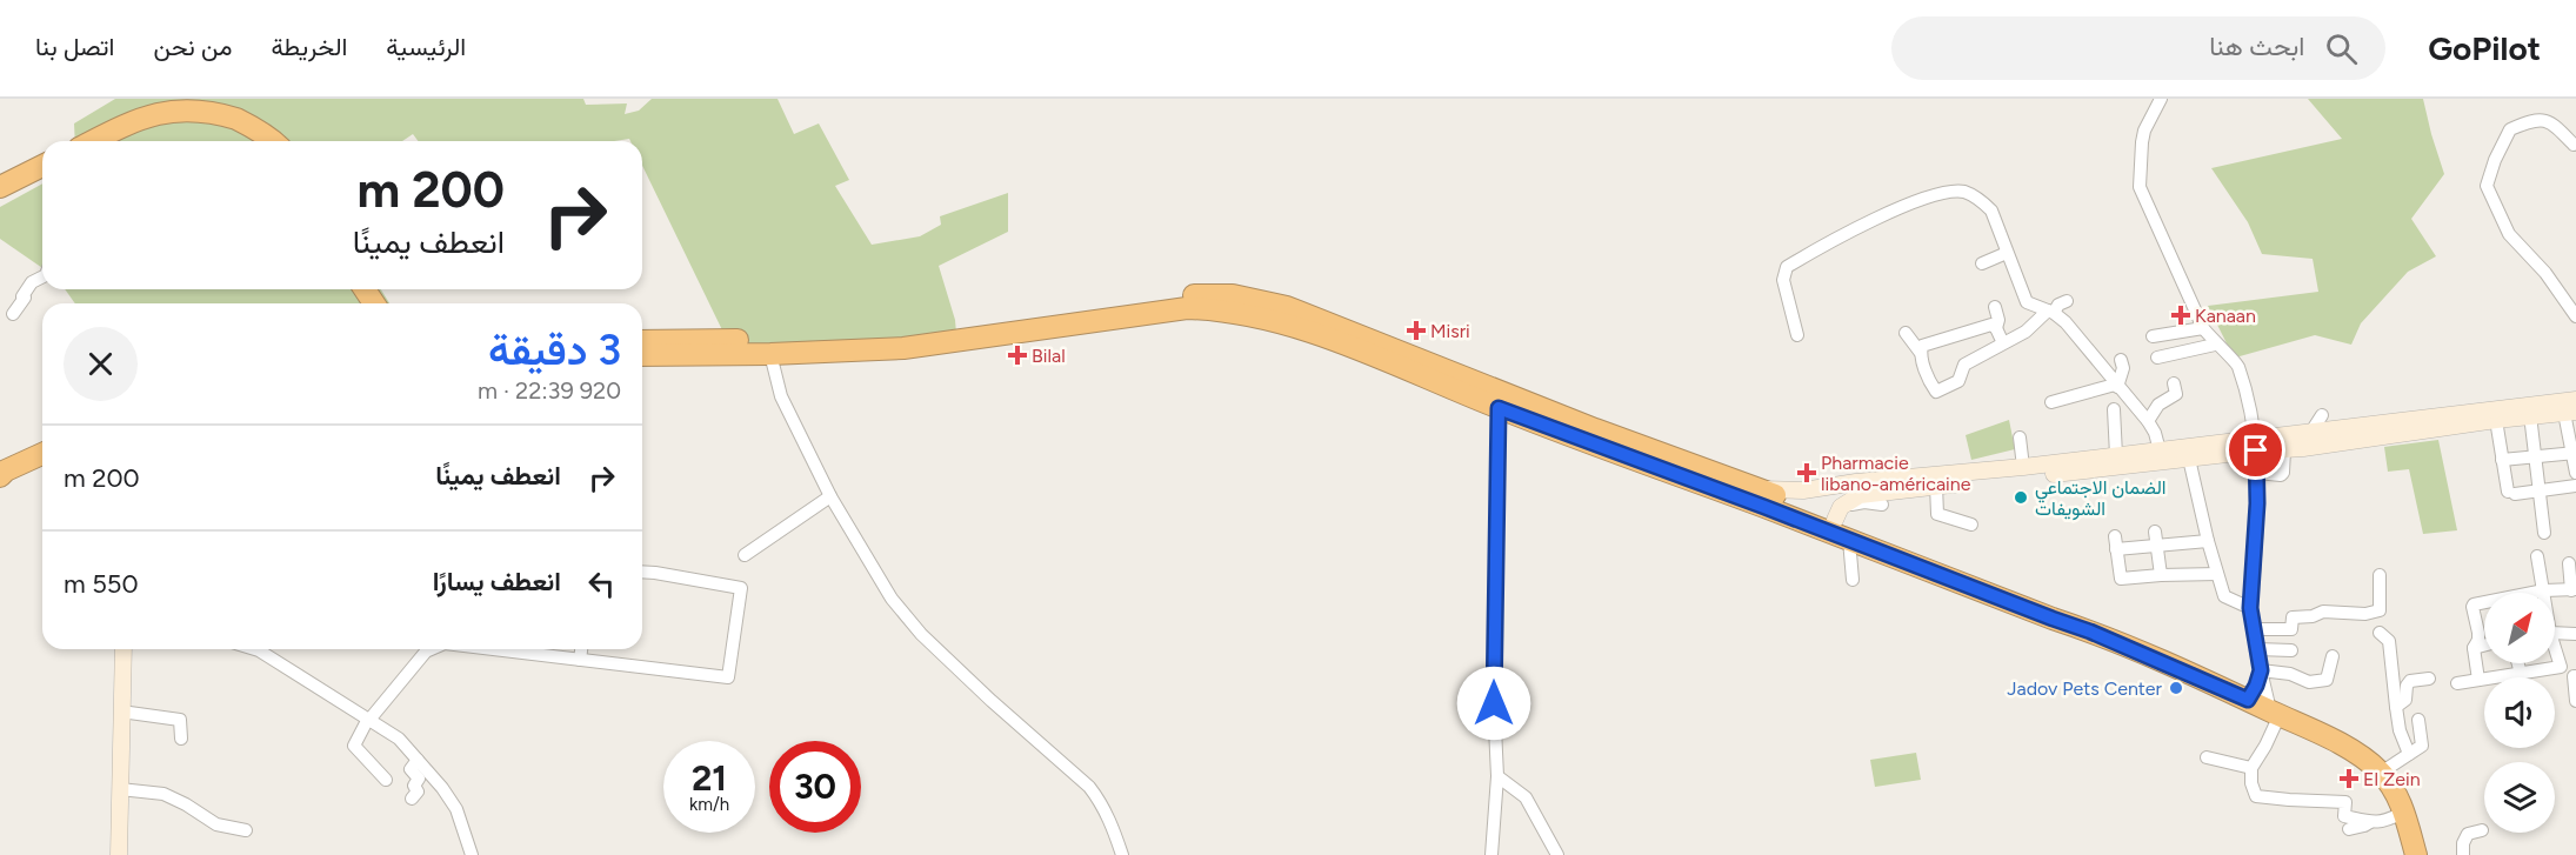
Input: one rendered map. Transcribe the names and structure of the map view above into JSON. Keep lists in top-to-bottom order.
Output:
{
  "places": {
    "health": [
      "Kanaan",
      "Misri",
      "Bilal",
      "Pharmacie libano-américaine",
      "El Zein"
    ],
    "other": ["الضمان الاجتماعي الشويفات", "Jadov Pets Center"]
  },
  "north": "top right",
  "page": {
    "header": "GoPilot",
    "search": "ابحث هنا",
    "nav": [
      "الرئيسية",
      "الخريطة",
      "من نحن",
      "اتصل بنا"
    ],
    "turn": ["200 m", "انعطف يمينًا"],
    "heading": ["3 دقيقة", "920 m · 22:39"],
    "list": [
      {
        "name": "انعطف يمينًا",
        "value": "200 m"
      },
      {
        "name": "انعطف يسارًا",
        "value": "550 m"
      }
    ],
    "speed": "21 km/h",
    "limit": "30"
  }
}
